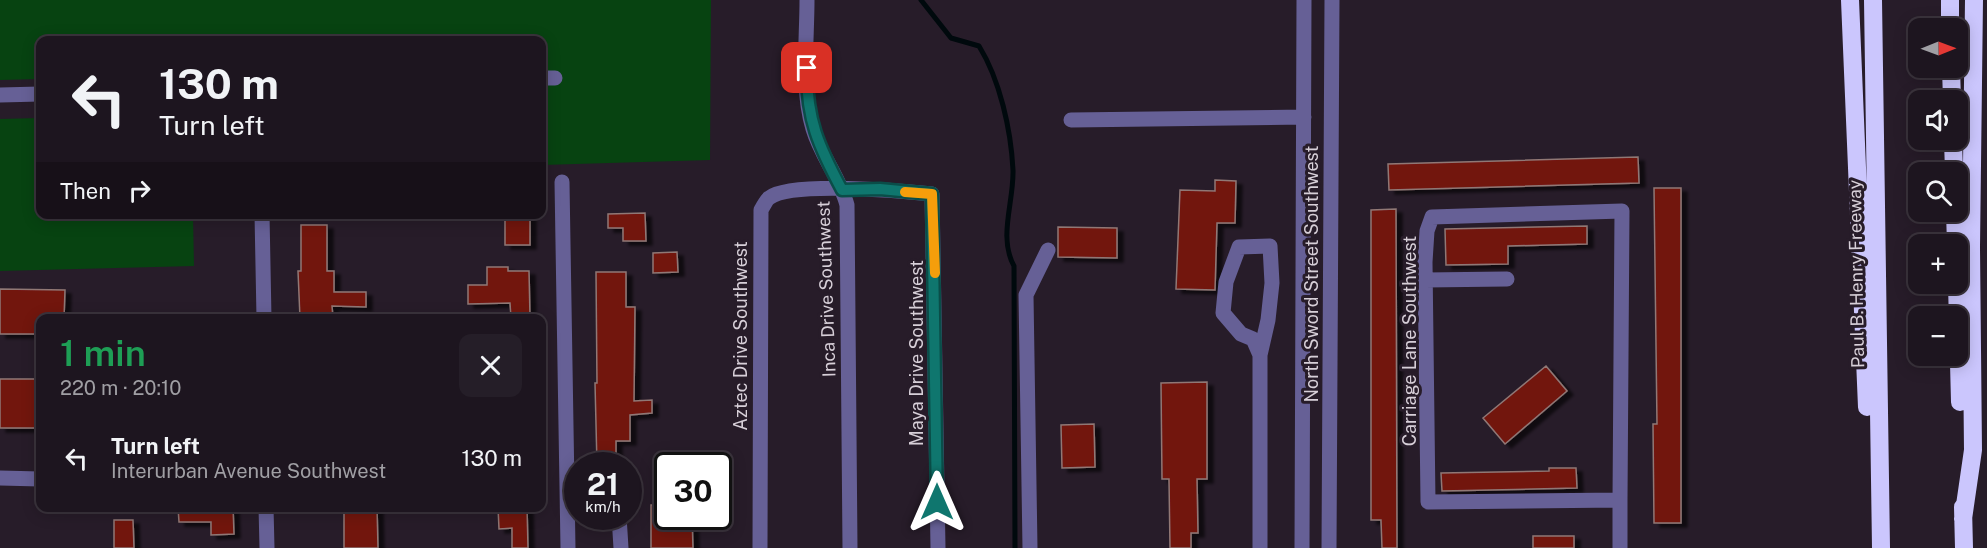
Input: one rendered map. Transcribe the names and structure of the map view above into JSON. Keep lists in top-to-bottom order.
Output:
{
  "streets": {
    "highway": ["Paul B. Henry Freeway"],
    "street": [
      "North Sword Street Southwest",
      "Inca Drive Southwest",
      "Aztec Drive Southwest",
      "Carriage Lane Southwest",
      "Maya Drive Southwest"
    ]
  },
  "crossings": [
    ["Inca Drive Southwest", "Aztec Drive Southwest"],
    ["Inca Drive Southwest", "Maya Drive Southwest"],
    ["Aztec Drive Southwest", "Maya Drive Southwest"]
  ],
  "north": "right",
  "page": {
    "map_buttons": ["+", "−"],
    "turn": ["130 m", "Turn left"],
    "then": "Then",
    "heading": ["1 min", "220 m · 20:10"],
    "list": [
      {
        "name": "Turn left",
        "note": "Interurban Avenue Southwest",
        "value": "130 m"
      }
    ],
    "speed": "21 km/h",
    "limit": "30"
  }
}
